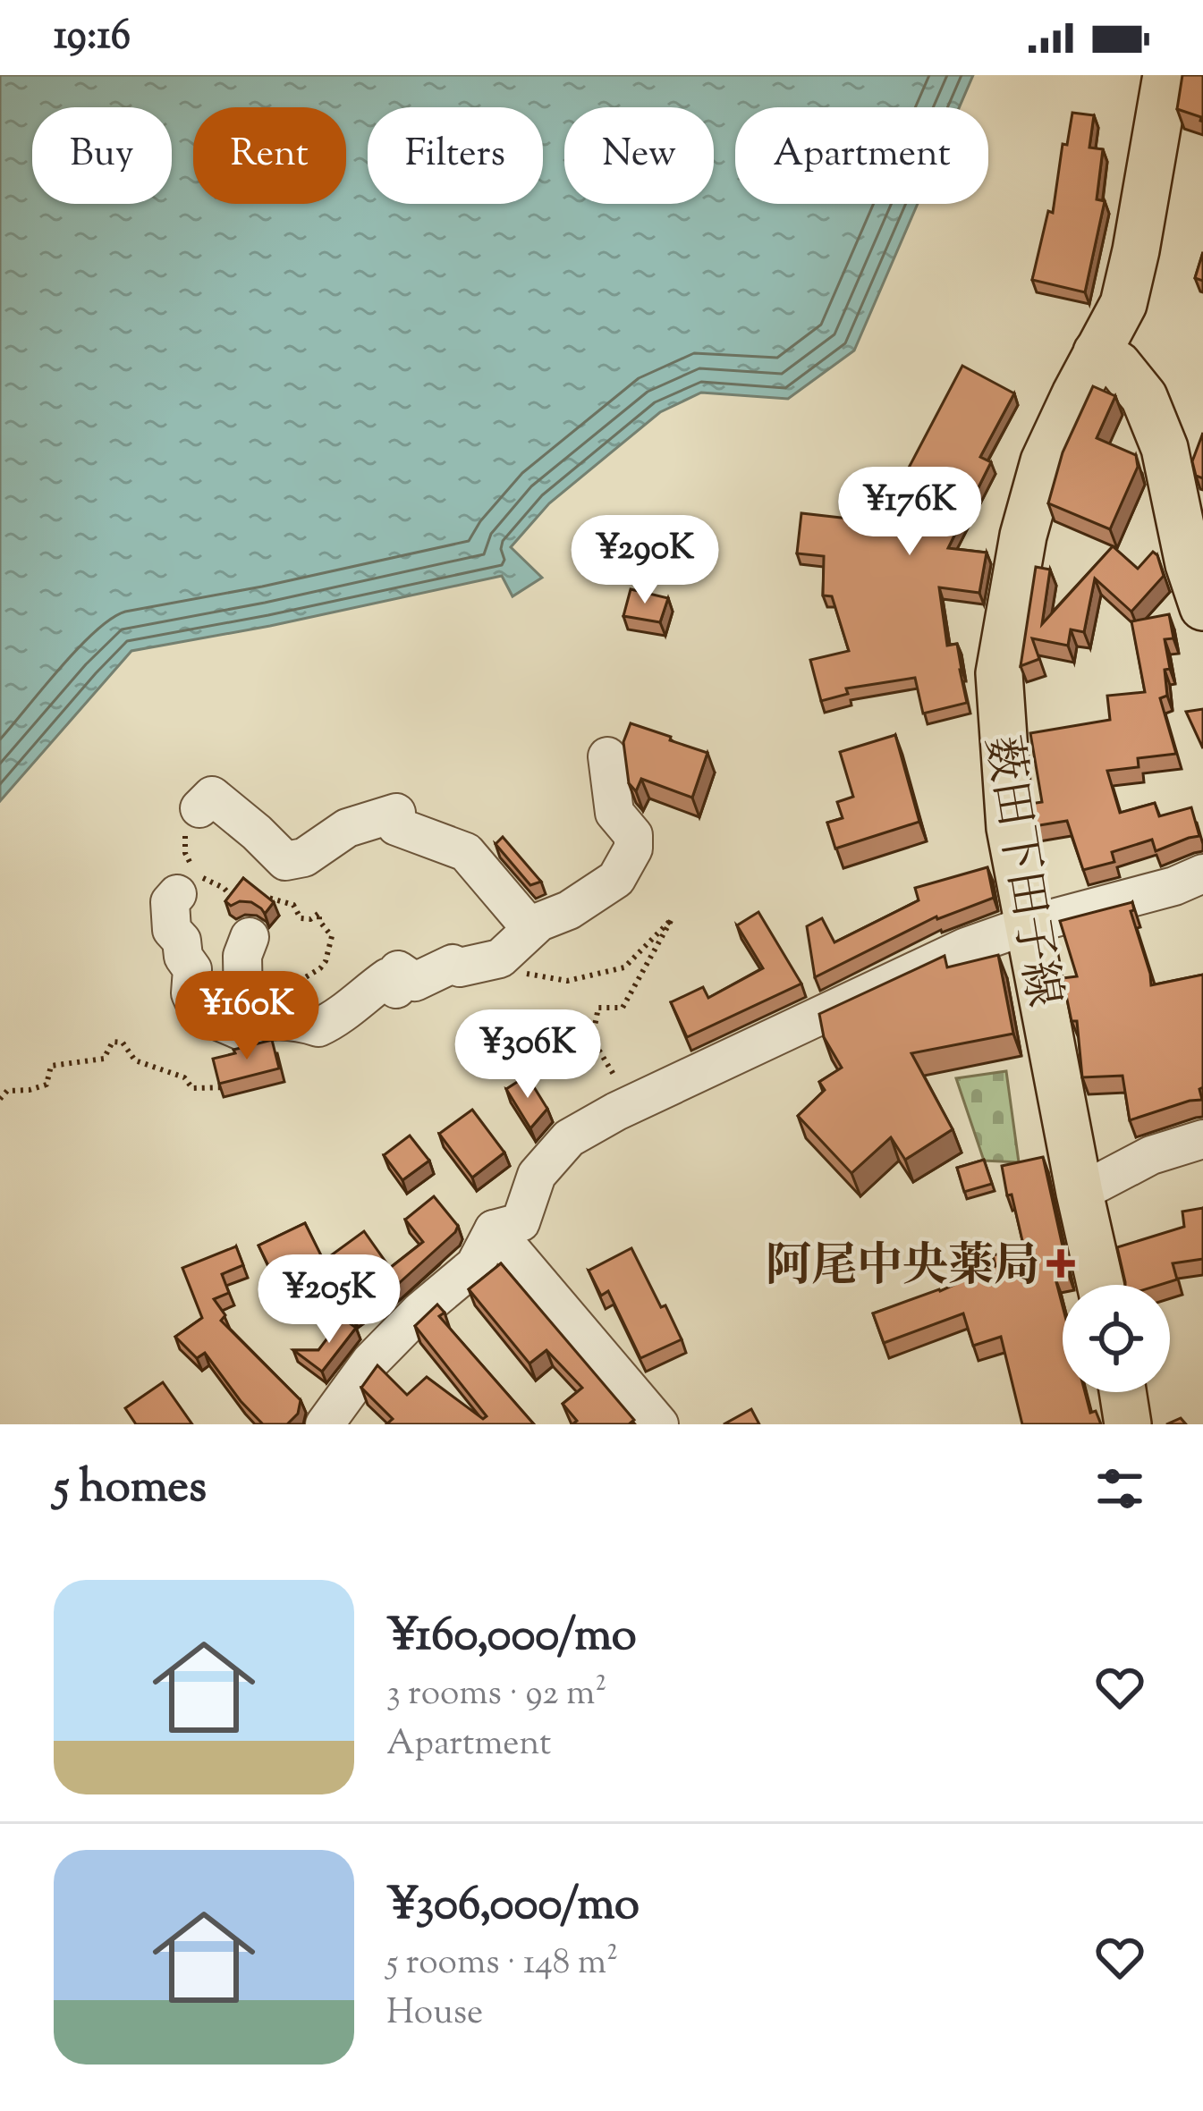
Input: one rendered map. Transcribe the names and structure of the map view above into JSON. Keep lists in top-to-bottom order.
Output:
{
  "streets": {
    "main road": ["薮田下田子線"]
  },
  "places": {
    "health": ["阿尾中央薬局"]
  },
  "page": {
    "status": "19:16",
    "chip": [
      "Buy",
      "Rent",
      "Filters",
      "New",
      "Apartment"
    ],
    "price": [
      "¥176K",
      "¥290K",
      "¥160K",
      "¥306K",
      "¥205K"
    ],
    "heading": "5 homes",
    "list": [
      {
        "name": "¥160,000/mo",
        "note": "3 rooms · 92 m² · Apartment"
      },
      {
        "name": "¥306,000/mo",
        "note": "5 rooms · 148 m² · House"
      }
    ]
  }
}
